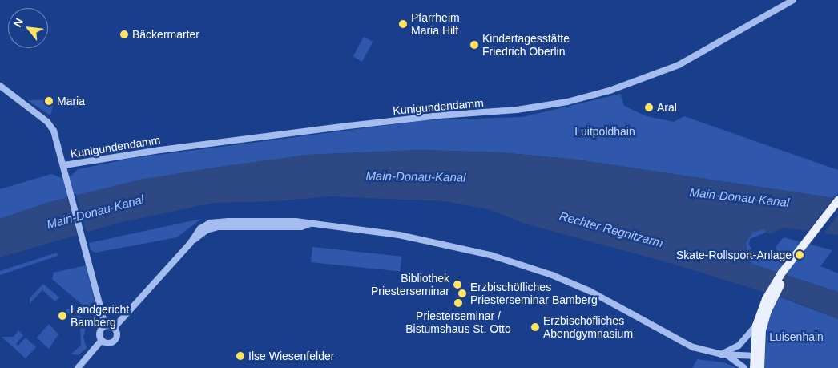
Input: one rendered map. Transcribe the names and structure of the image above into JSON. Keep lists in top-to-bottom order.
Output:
{
  "streets": {
    "street": ["Kunigundendamm"]
  },
  "water": ["Main-Donau-Kanal", "Rechter Regnitzarm"],
  "parks": ["Luitpoldhain", "Luisenhain"],
  "places": [
    "Pfarrheim Maria Hilf",
    "Bäckermarter",
    "Kindertagesstätte Friedrich Oberlin",
    "Maria",
    "Aral",
    "Skate-Rollsport-Anlage",
    "Bibliothek Priesterseminar",
    "Erzbischöfliches Priesterseminar Bamberg",
    "Priesterseminar / Bistumshaus St. Otto",
    "Landgericht Bamberg",
    "Erzbischöfliches Abendgymnasium",
    "Ilse Wiesenfelder"
  ],
  "north": "top left"
}
